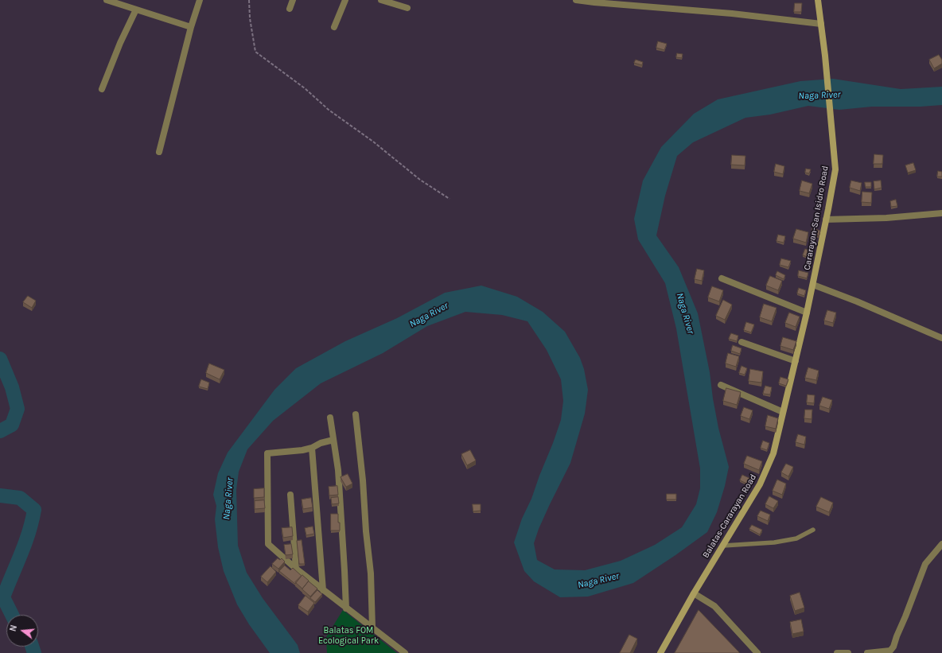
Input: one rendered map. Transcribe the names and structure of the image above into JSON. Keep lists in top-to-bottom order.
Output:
{
  "streets": {
    "main road": ["Cararayan-San Isidro Road", "Balatas-Cararayan Road"]
  },
  "crossings": [
    ["Cararayan-San Isidro Road", "Balatas-Cararayan Road"]
  ],
  "water": ["Naga River"],
  "parks": ["Balatas FOM Ecological Park"],
  "north": "left"
}
